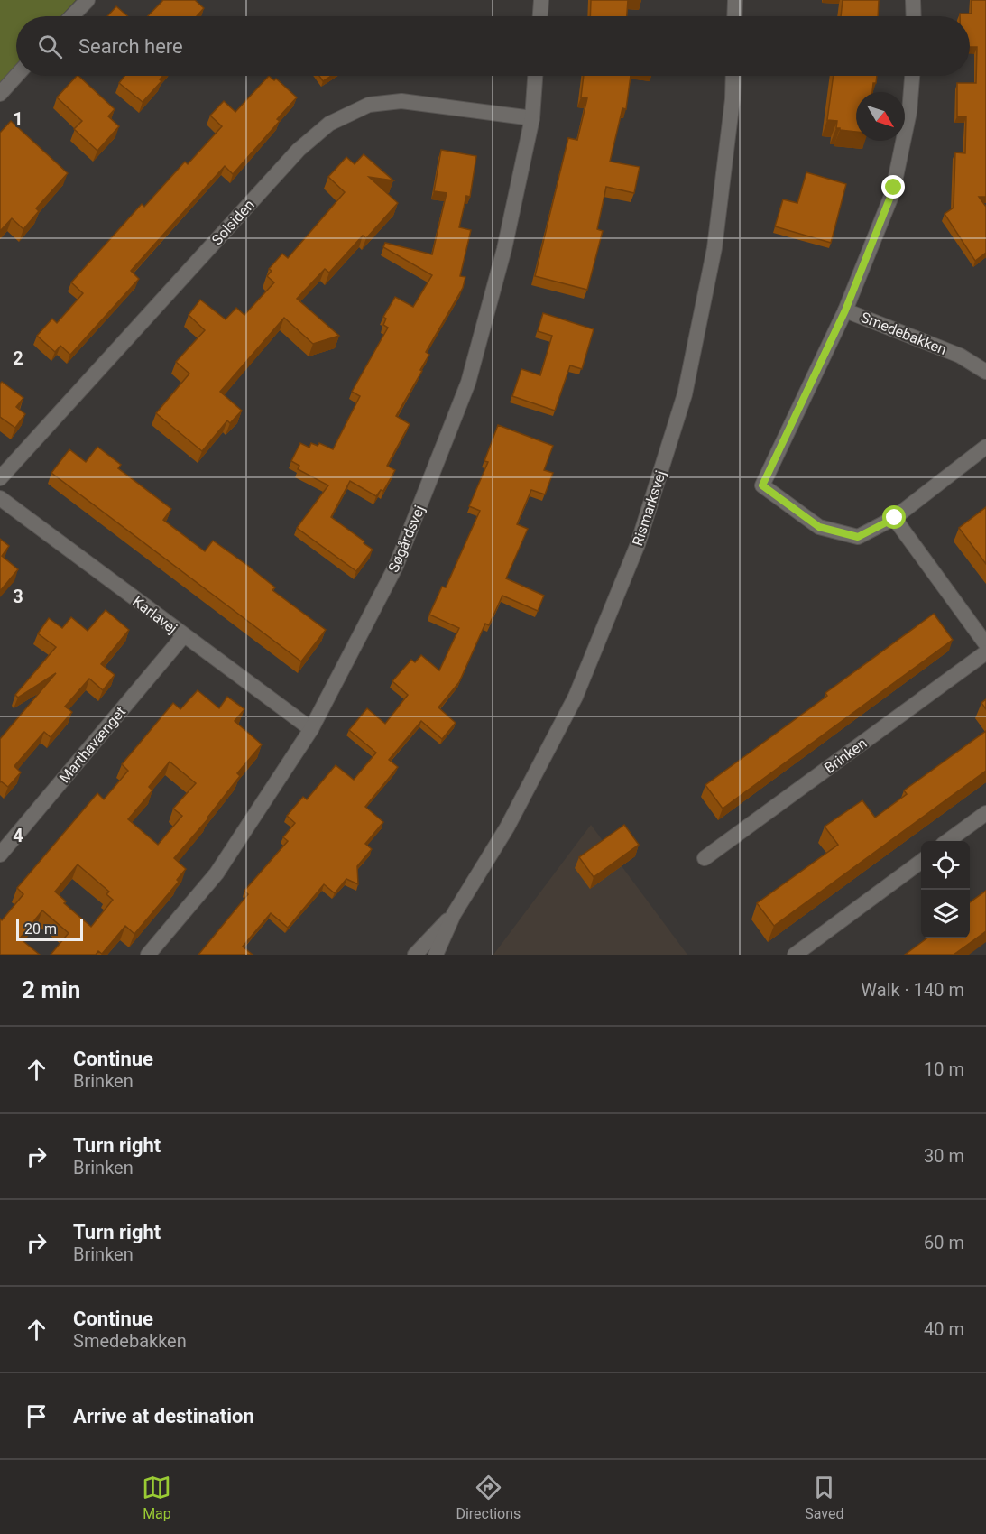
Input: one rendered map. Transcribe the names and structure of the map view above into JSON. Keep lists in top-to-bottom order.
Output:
{
  "streets": {
    "street": [
      "Solsiden",
      "Smedebakken",
      "Rismarksvej",
      "Søgårdsvej",
      "Karlavej",
      "Marthavænget",
      "Brinken"
    ]
  },
  "crossings": [
    ["Solsiden", "Søgårdsvej"],
    ["Søgårdsvej", "Karlavej"],
    ["Karlavej", "Marthavænget"]
  ],
  "scale_bar": "20 m",
  "north": "bottom right",
  "page": {
    "search": "Search here",
    "scale": "20 m",
    "heading": ["2 min", "Walk · 140 m"],
    "list": [
      ["Continue", "Brinken", "10 m"],
      ["Turn right", "Brinken", "30 m"],
      ["Turn right", "Brinken", "60 m"],
      ["Continue", "Smedebakken", "40 m"],
      "Arrive at destination"
    ],
    "nav": ["Map", "Directions", "Saved"]
  },
  "grid": {
    "rows": [
      "1",
      "2",
      "3",
      "4"
    ]
  }
}
